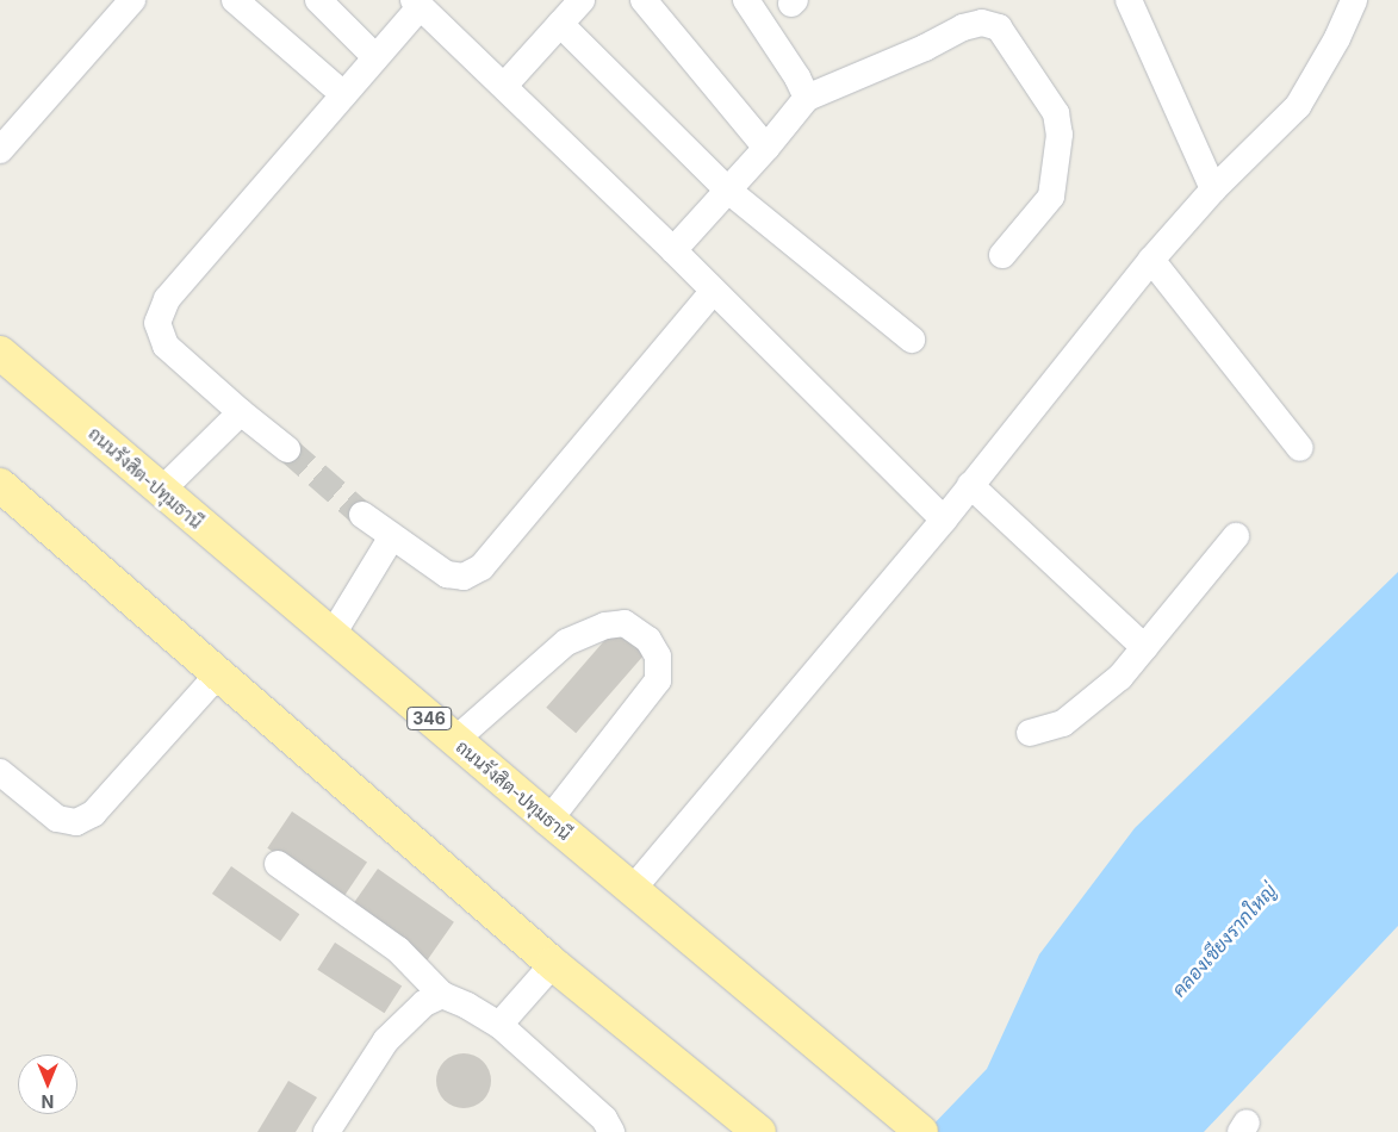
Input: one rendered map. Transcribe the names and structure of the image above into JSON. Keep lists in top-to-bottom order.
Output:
{
  "streets": {
    "main road": ["ถนนรังสิต-ปทุมธานี", "346"]
  },
  "water": ["คลองเชียงรากใหญ่"],
  "north": "bottom"
}
